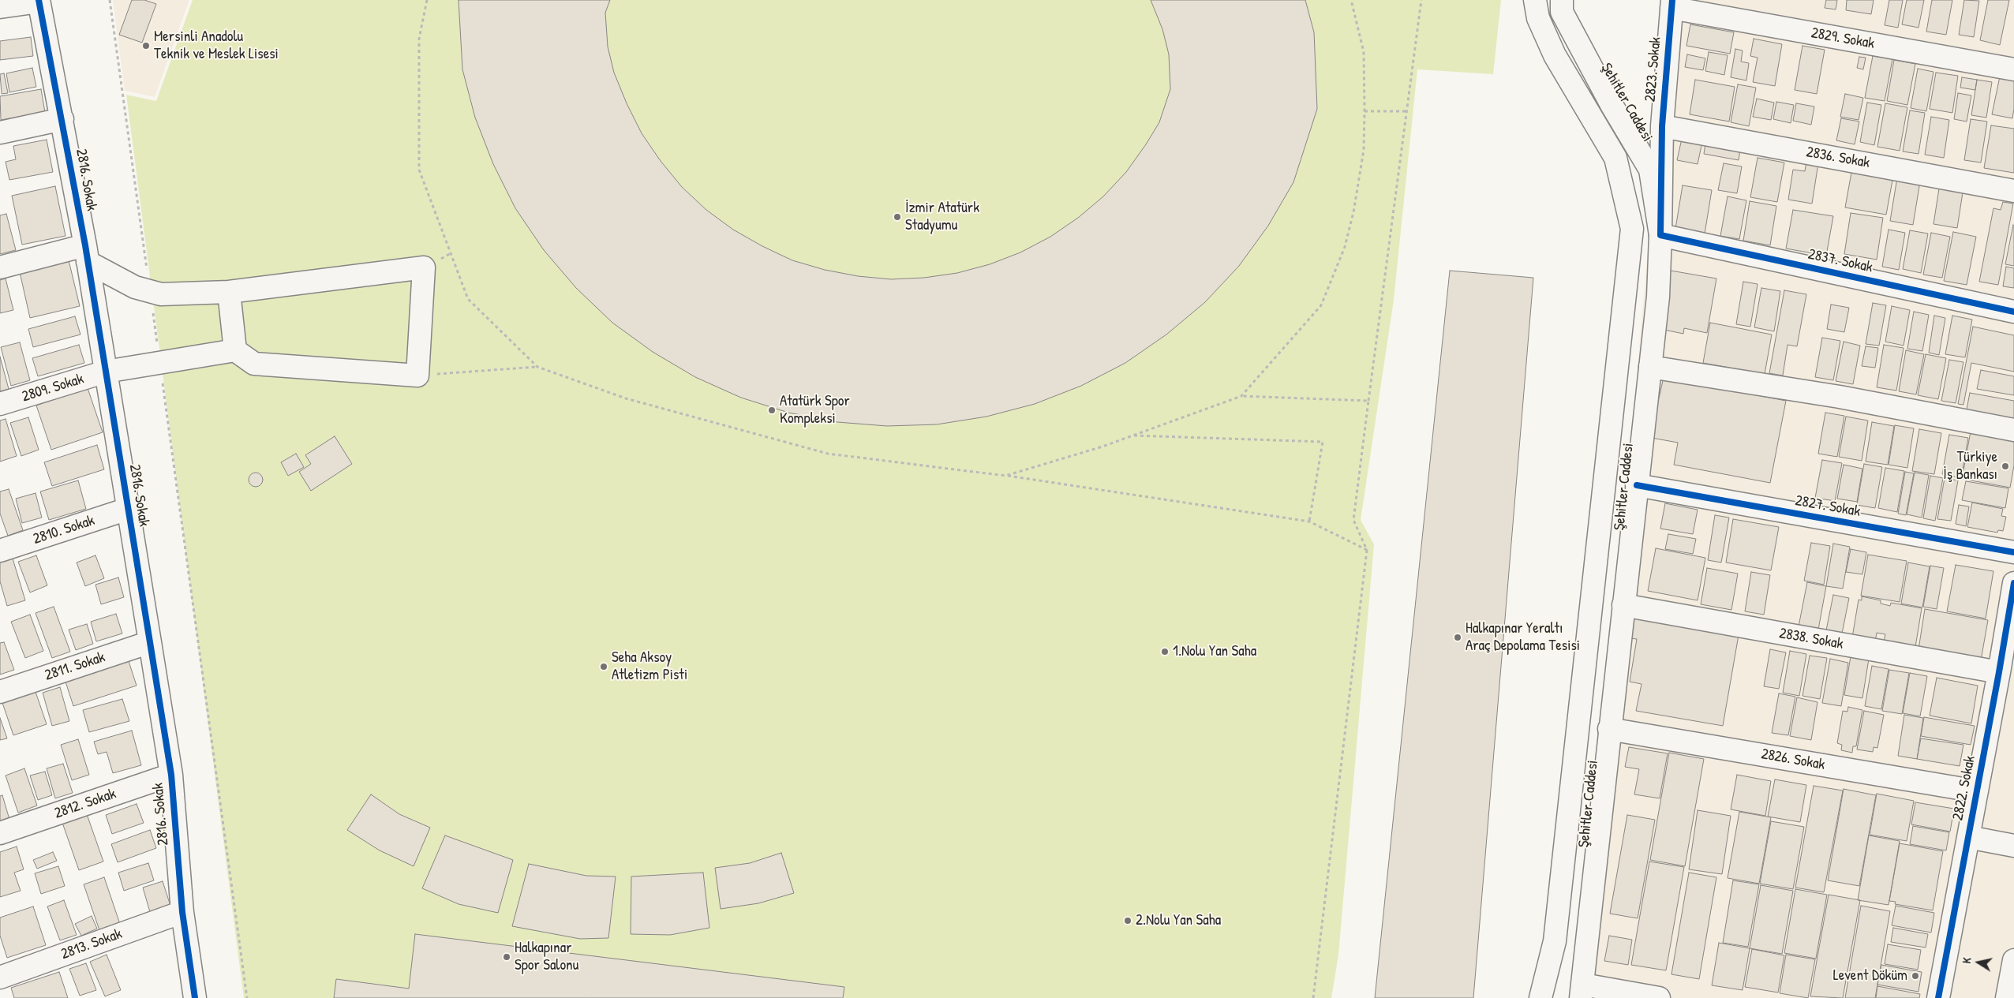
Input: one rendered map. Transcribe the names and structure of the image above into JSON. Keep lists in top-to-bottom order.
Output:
{
  "streets": {
    "street": [
      "2829. Sokak",
      "2823. Sokak",
      "Şehitler Caddesi",
      "2836. Sokak",
      "2816. Sokak",
      "2837. Sokak",
      "2809. Sokak",
      "2827. Sokak",
      "2810. Sokak",
      "2838. Sokak",
      "2811. Sokak",
      "2826. Sokak",
      "2822. Sokak",
      "2812. Sokak",
      "2813. Sokak"
    ]
  },
  "crossings": [
    ["2829. Sokak", "2823. Sokak"],
    ["2823. Sokak", "Şehitler Caddesi"],
    ["2823. Sokak", "2836. Sokak"],
    ["2823. Sokak", "2837. Sokak"],
    ["Şehitler Caddesi", "2837. Sokak"],
    ["Şehitler Caddesi", "2827. Sokak"],
    ["Şehitler Caddesi", "2838. Sokak"],
    ["Şehitler Caddesi", "2826. Sokak"],
    ["2816. Sokak", "2809. Sokak"],
    ["2816. Sokak", "2810. Sokak"],
    ["2816. Sokak", "2811. Sokak"],
    ["2816. Sokak", "2812. Sokak"],
    ["2816. Sokak", "2813. Sokak"],
    ["2838. Sokak", "2822. Sokak"],
    ["2826. Sokak", "2822. Sokak"]
  ],
  "places": [
    "Mersinli Anadolu Teknik ve Meslek Lisesi",
    "İzmir Atatürk Stadyumu",
    "Atatürk Spor Kompleksi",
    "Türkiye İş Bankası",
    "Halkapınar Yeraltı Araç Depolama Tesisi",
    "1.Nolu Yan Saha",
    "Seha Aksoy Atletizm Pisti",
    "2.Nolu Yan Saha",
    "Halkapınar Spor Salonu",
    "Levent Döküm"
  ],
  "north": "left"
}
